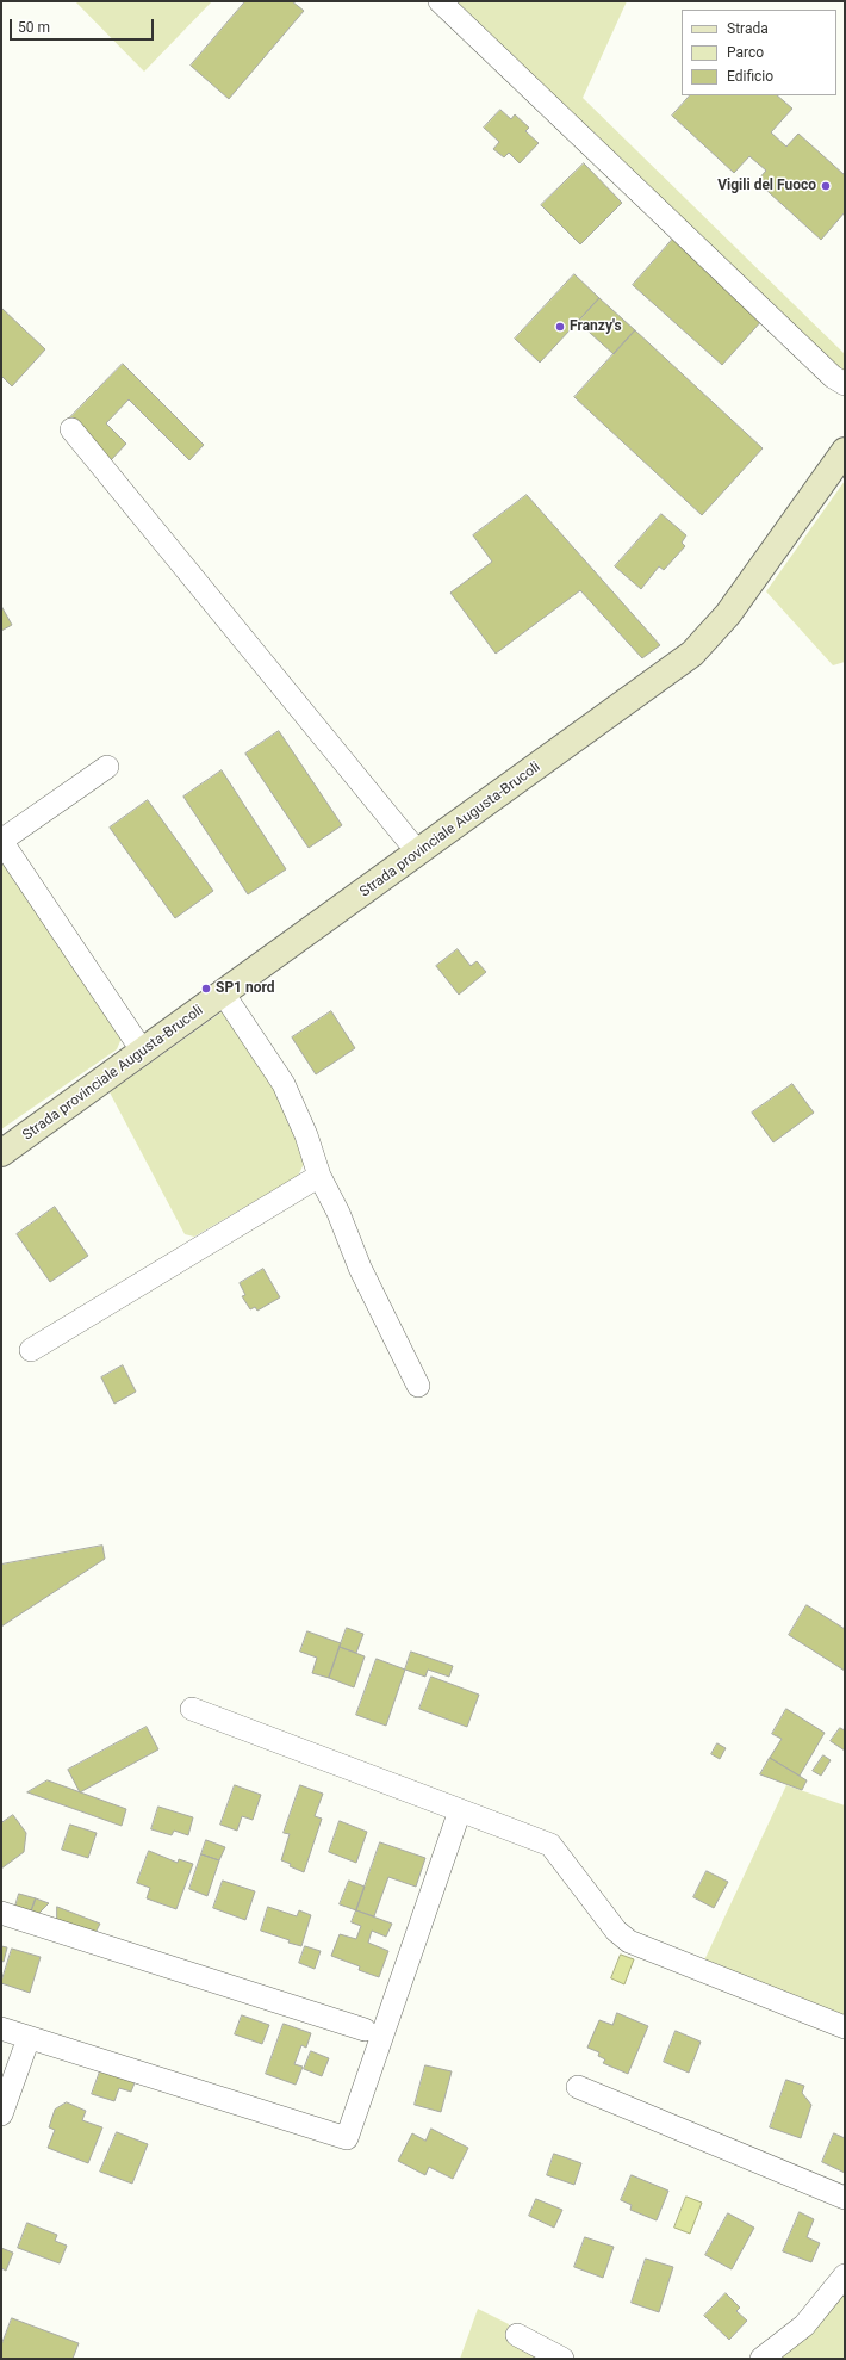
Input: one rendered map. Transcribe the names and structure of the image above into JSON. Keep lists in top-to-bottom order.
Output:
{
  "streets": {
    "main road": ["Strada provinciale Augusta-Brucoli"]
  },
  "places": ["Vigili del Fuoco", "Franzy's", "SP1 nord"],
  "legend": ["Strada", "Parco", "Edificio"],
  "scale_bar": "50 m"
}
